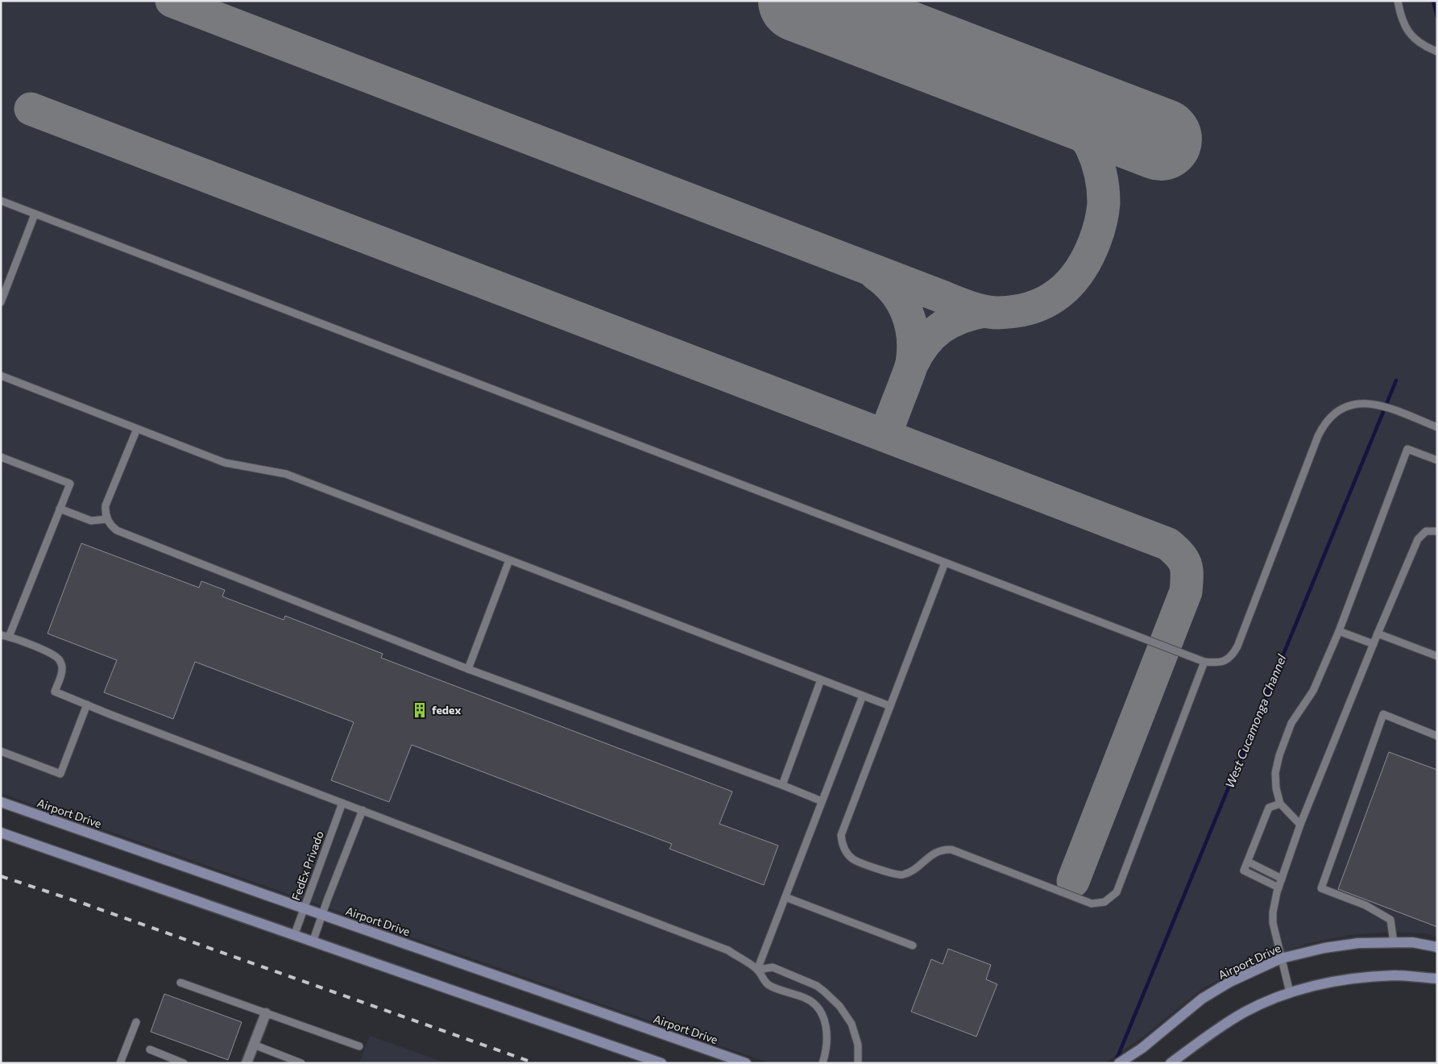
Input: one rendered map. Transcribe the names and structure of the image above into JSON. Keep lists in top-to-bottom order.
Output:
{
  "streets": {
    "main road": ["Airport Drive"],
    "lane": ["FedEx Privado"]
  },
  "crossings": [
    ["Airport Drive", "FedEx Privado"]
  ],
  "water": ["West Cucamonga Channel"],
  "places": {
    "building": ["fedex"]
  }
}
